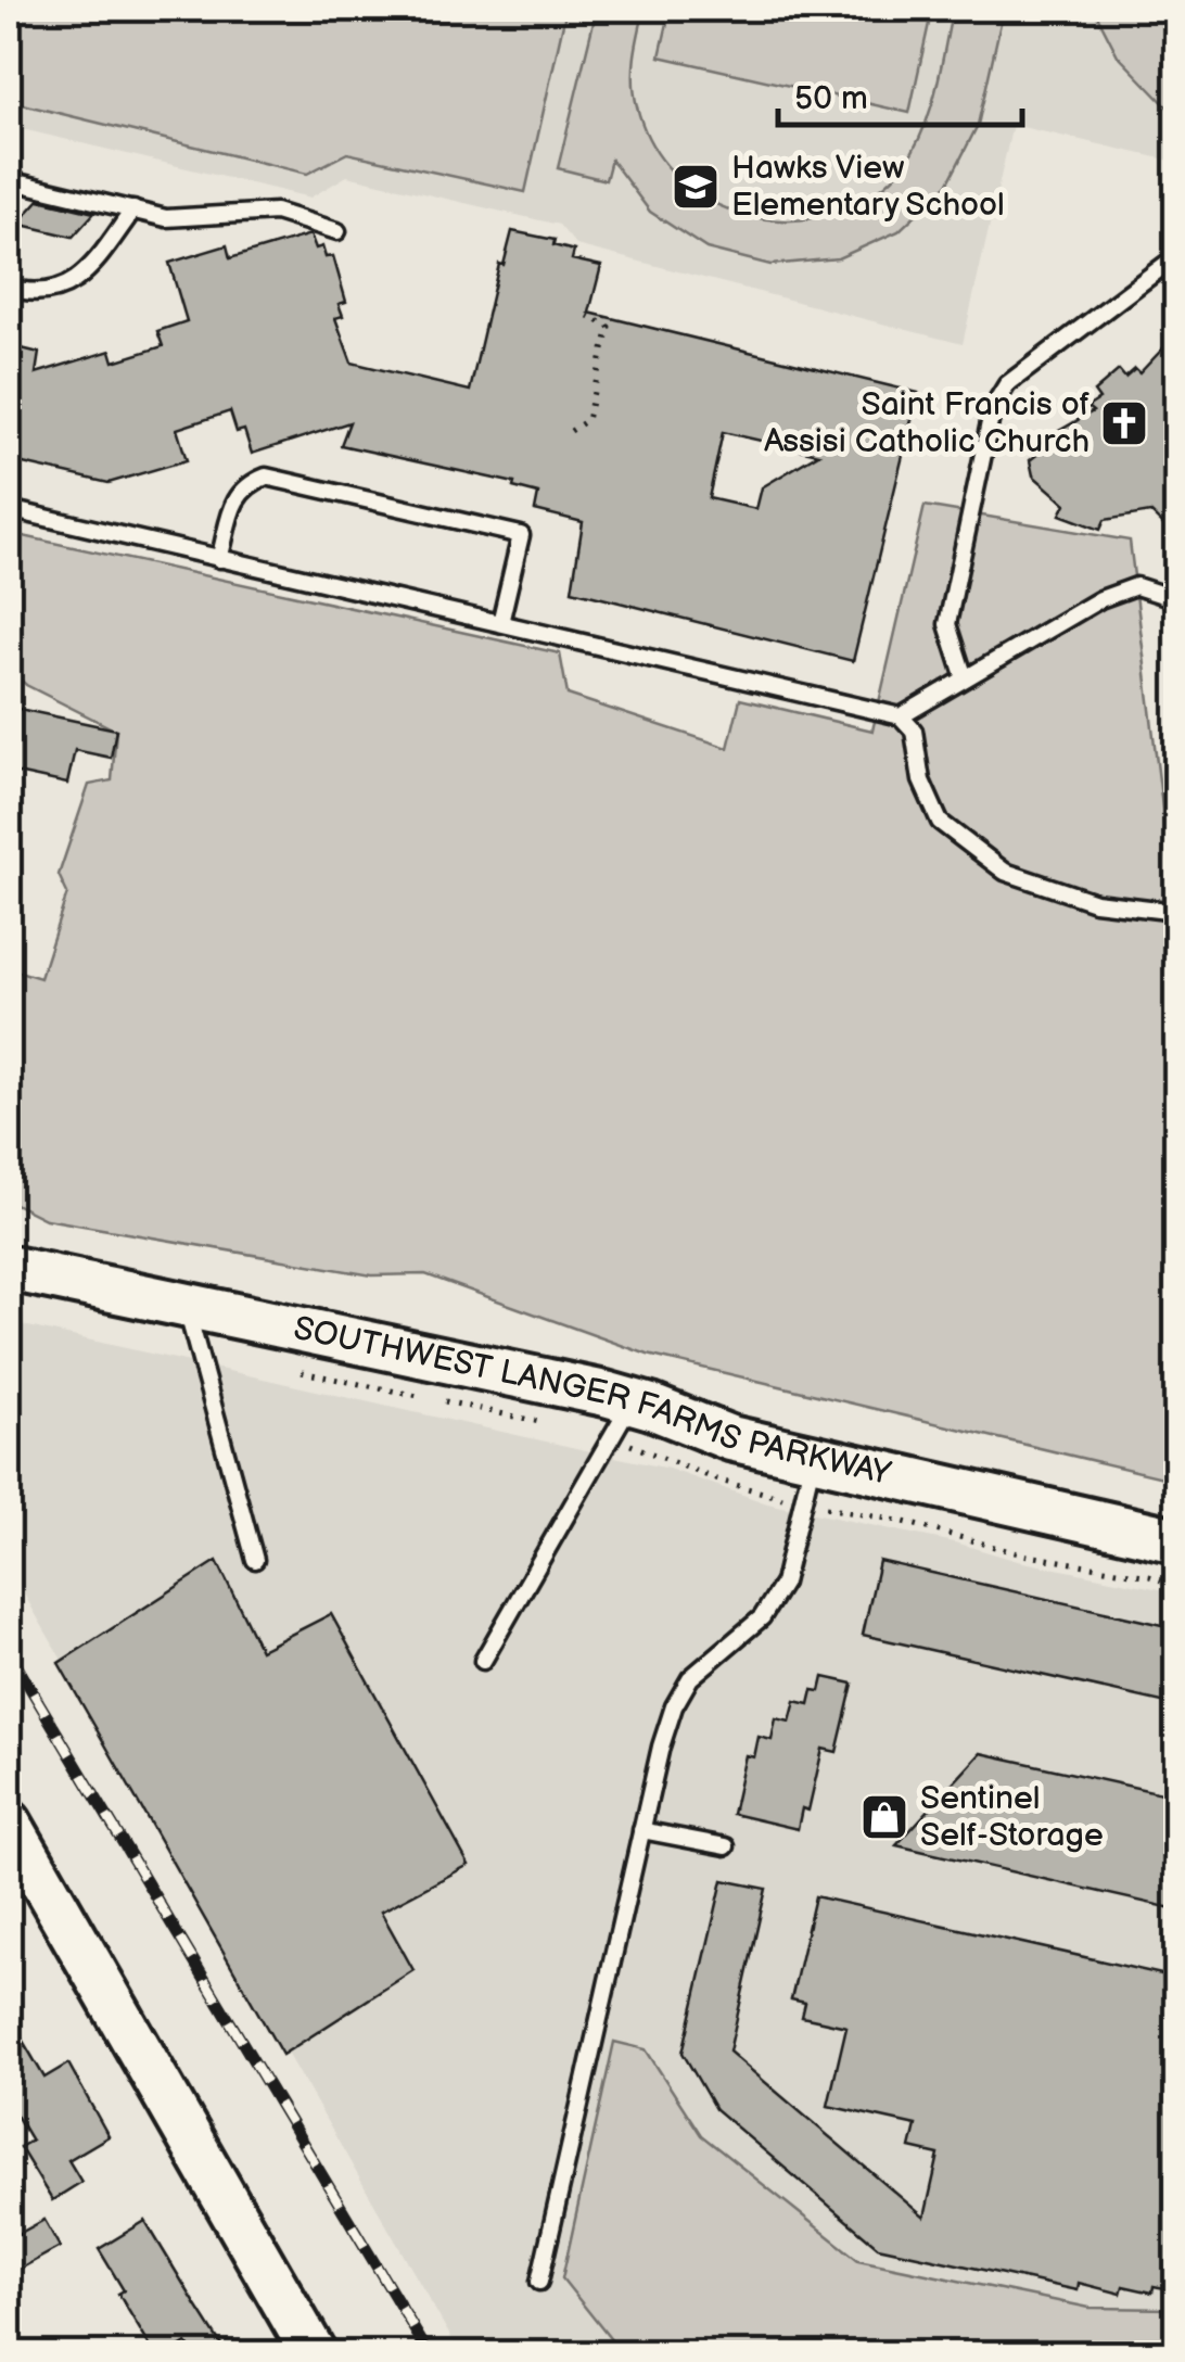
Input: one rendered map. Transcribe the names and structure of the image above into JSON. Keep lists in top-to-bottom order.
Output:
{
  "streets": {
    "main road": ["SOUTHWEST LANGER FARMS PARKWAY"]
  },
  "places": {
    "school or university": ["Hawks View Elementary School"],
    "church": ["Saint Francis of Assisi Catholic Church"],
    "shop": ["Sentinel Self-Storage"]
  },
  "scale_bar": "50 m"
}
